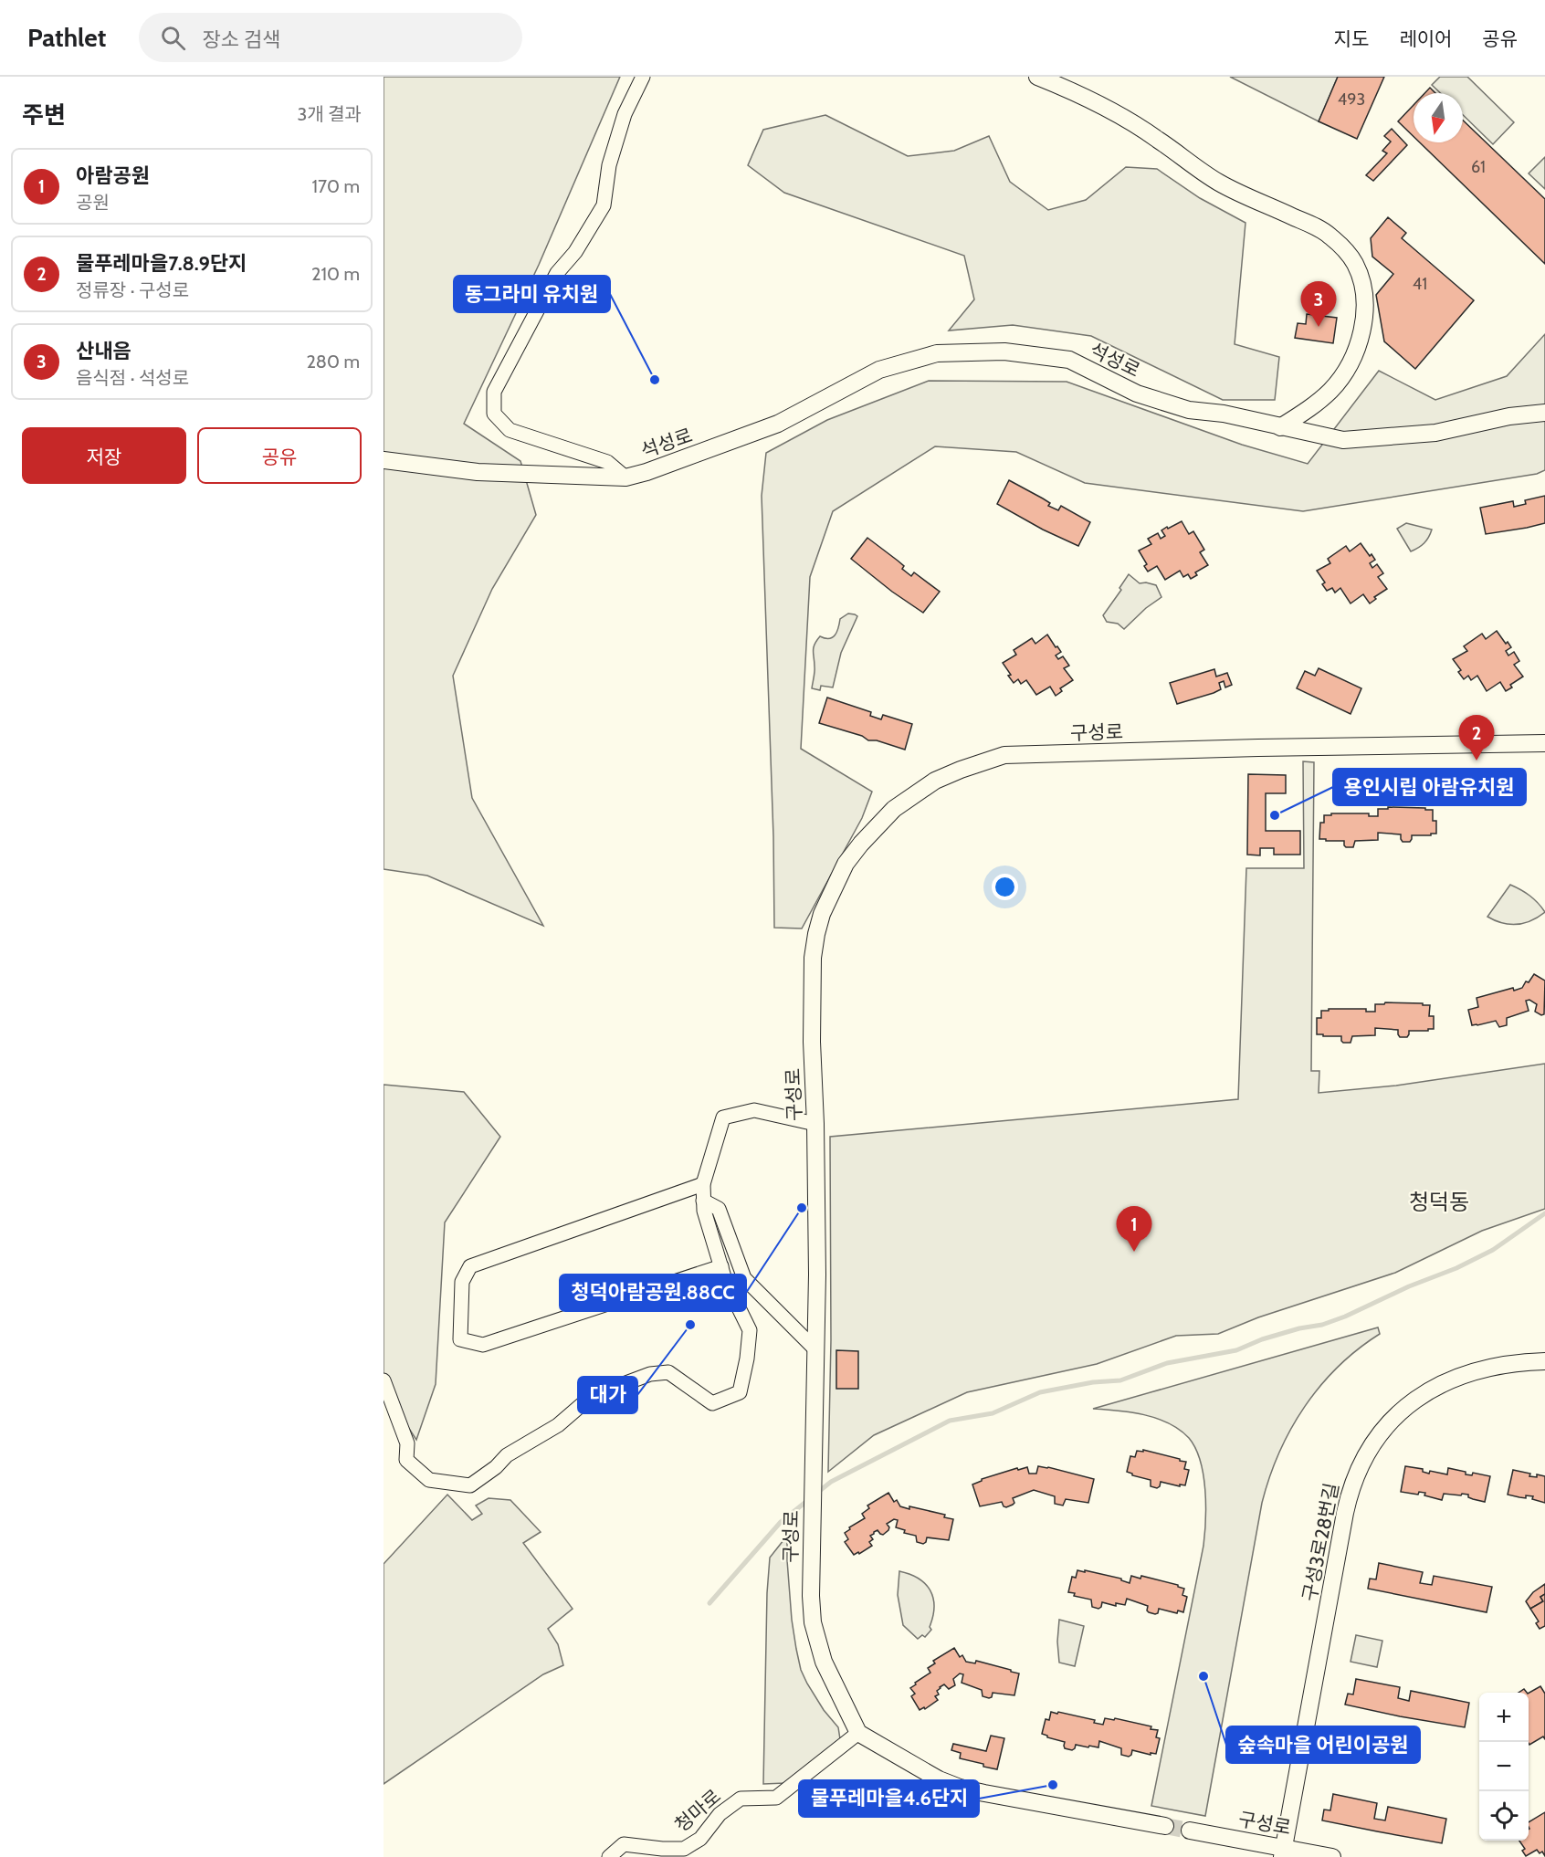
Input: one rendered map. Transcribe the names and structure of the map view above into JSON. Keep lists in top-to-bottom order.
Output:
{
  "streets": {
    "street": [
      "석성로",
      "구성로",
      "구성3로28번길",
      "청마로"
    ]
  },
  "crossings": [
    ["구성로", "구성3로28번길"],
    ["구성로", "청마로"]
  ],
  "districts": ["청덕동"],
  "places": [
    "동그라미 유치원",
    "용인시립 아람유치원",
    "청덕아람공원.88CC",
    "대가",
    "숲속마을 어린이공원",
    "물푸레마을4.6단지"
  ],
  "house_numbers": ["493", "61", "41"],
  "north": "bottom",
  "page": {
    "header": "Pathlet",
    "search": "장소 검색",
    "nav": ["지도", "레이어", "공유"],
    "heading": ["주변", "3개 결과"],
    "list": [
      {
        "mark": "1",
        "name": "아람공원",
        "note": "공원",
        "value": "170 m"
      },
      {
        "mark": "2",
        "name": "물푸레마을7.8.9단지",
        "note": "정류장 · 구성로",
        "value": "210 m"
      },
      {
        "mark": "3",
        "name": "산내음",
        "note": "음식점 · 석성로",
        "value": "280 m"
      }
    ],
    "pins": ["3", "2", "1"],
    "buttons": ["저장", "공유"],
    "map_buttons": ["+", "−"]
  }
}
